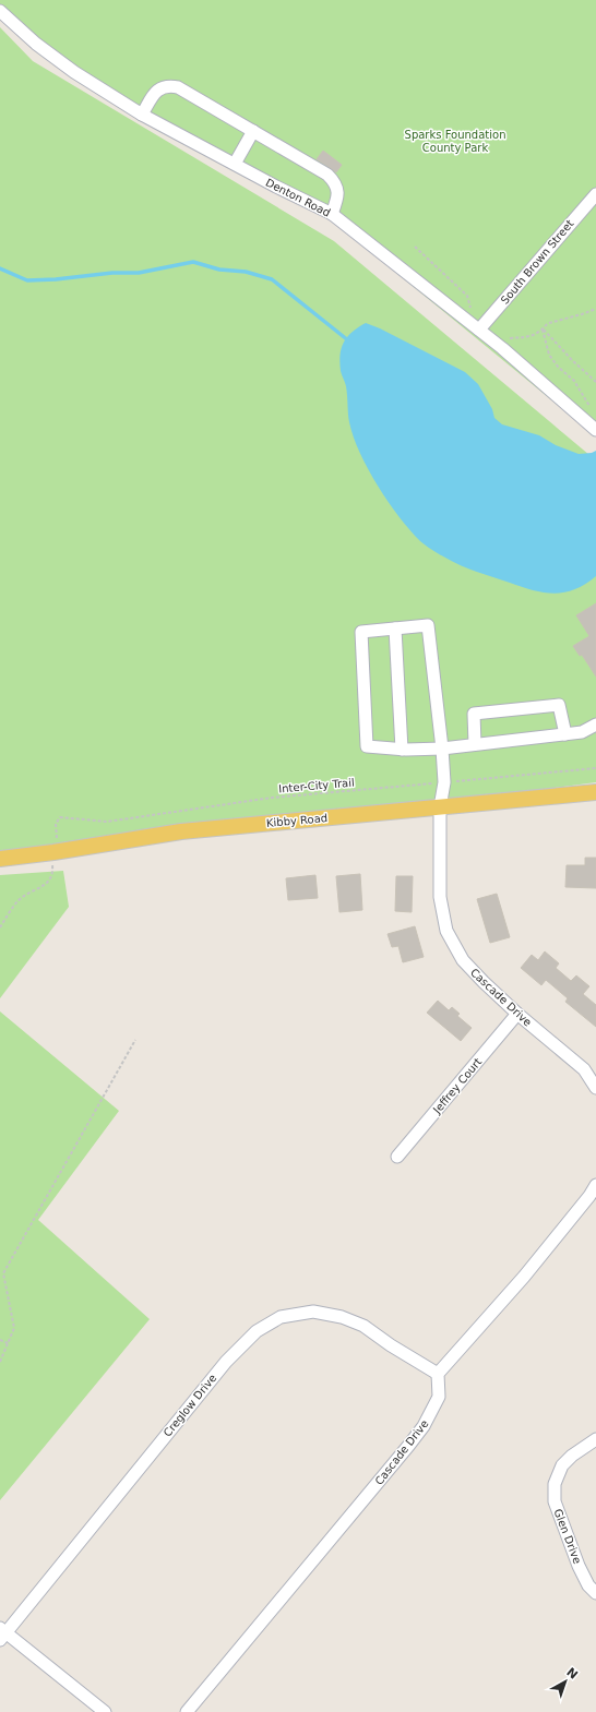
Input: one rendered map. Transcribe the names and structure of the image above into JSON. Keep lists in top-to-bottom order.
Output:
{
  "streets": {
    "main road": ["Kibby Road"],
    "street": [
      "Denton Road",
      "South Brown Street",
      "Cascade Drive",
      "Jeffrey Court",
      "Creglow Drive",
      "Glen Drive"
    ],
    "path": ["Inter-City Trail"]
  },
  "crossings": [
    ["Denton Road", "South Brown Street"],
    ["Inter-City Trail", "Cascade Drive"],
    ["Kibby Road", "Cascade Drive"],
    ["Cascade Drive", "Jeffrey Court"],
    ["Cascade Drive", "Creglow Drive"]
  ],
  "parks": ["Sparks Foundation County Park"],
  "north": "top right"
}
